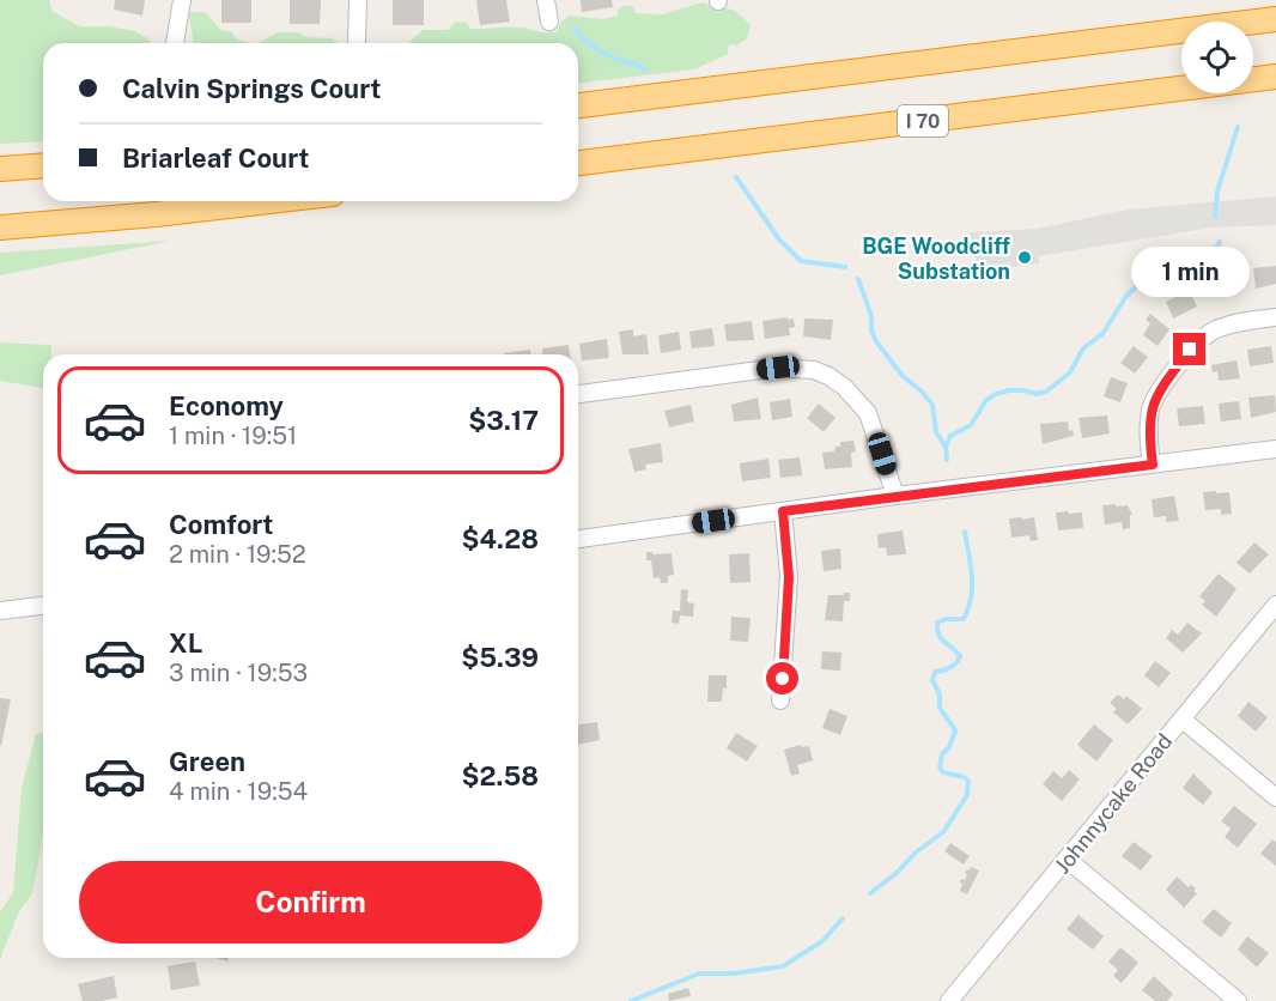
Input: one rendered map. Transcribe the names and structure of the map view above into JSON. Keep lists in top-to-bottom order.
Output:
{
  "streets": {
    "highway": ["I 70"],
    "street": ["Johnnycake Road"]
  },
  "places": ["BGE Woodcliff Substation"],
  "page": {
    "banner": ["Calvin Springs Court", "Briarleaf Court"],
    "bubble": "1 min",
    "list": [
      {
        "name": "Economy",
        "note": "1 min · 19:51",
        "value": "$3.17"
      },
      {
        "name": "Comfort",
        "note": "2 min · 19:52",
        "value": "$4.28"
      },
      {
        "name": "XL",
        "note": "3 min · 19:53",
        "value": "$5.39"
      },
      {
        "name": "Green",
        "note": "4 min · 19:54",
        "value": "$2.58"
      }
    ],
    "buttons": "Confirm"
  }
}
